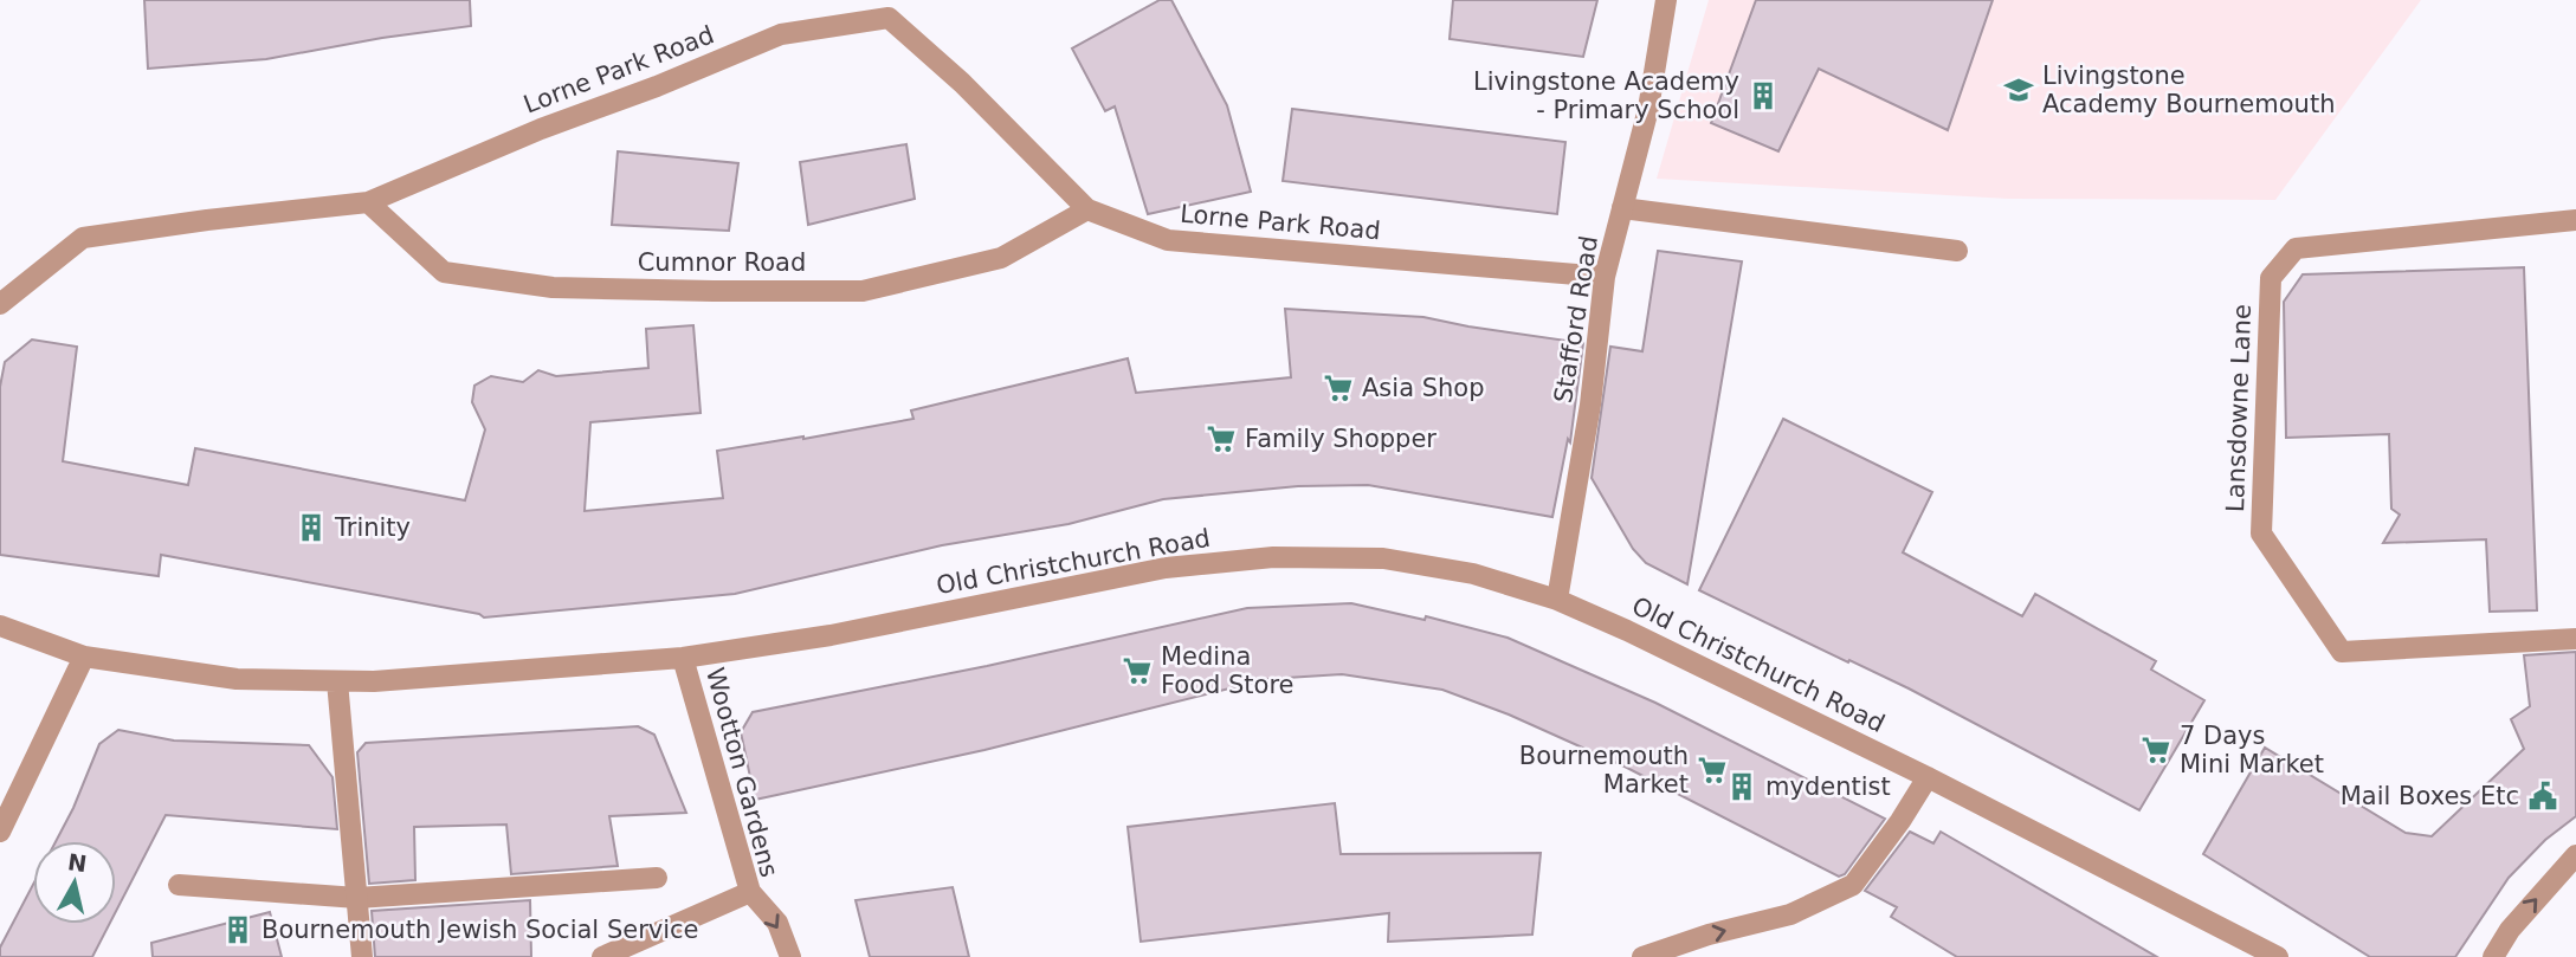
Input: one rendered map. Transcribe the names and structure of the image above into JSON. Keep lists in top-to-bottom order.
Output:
{
  "streets": {
    "street": [
      "Lorne Park Road",
      "Cumnor Road",
      "Stafford Road",
      "Lansdowne Lane",
      "Old Christchurch Road",
      "Wootton Gardens"
    ]
  },
  "crossings": [
    ["Lorne Park Road", "Cumnor Road"],
    ["Lorne Park Road", "Stafford Road"],
    ["Stafford Road", "Old Christchurch Road"],
    ["Old Christchurch Road", "Wootton Gardens"]
  ],
  "places": {
    "school or university": ["Livingstone Academy Bournemouth"],
    "building": [
      "Livingstone Academy - Primary School",
      "Trinity",
      "mydentist",
      "Bournemouth Jewish Social Service"
    ],
    "supermarket": [
      "Asia Shop",
      "Family Shopper",
      "Medina Food Store",
      "7 Days Mini Market",
      "Bournemouth Market"
    ],
    "public building": ["Mail Boxes Etc"]
  },
  "north": "top"
}
